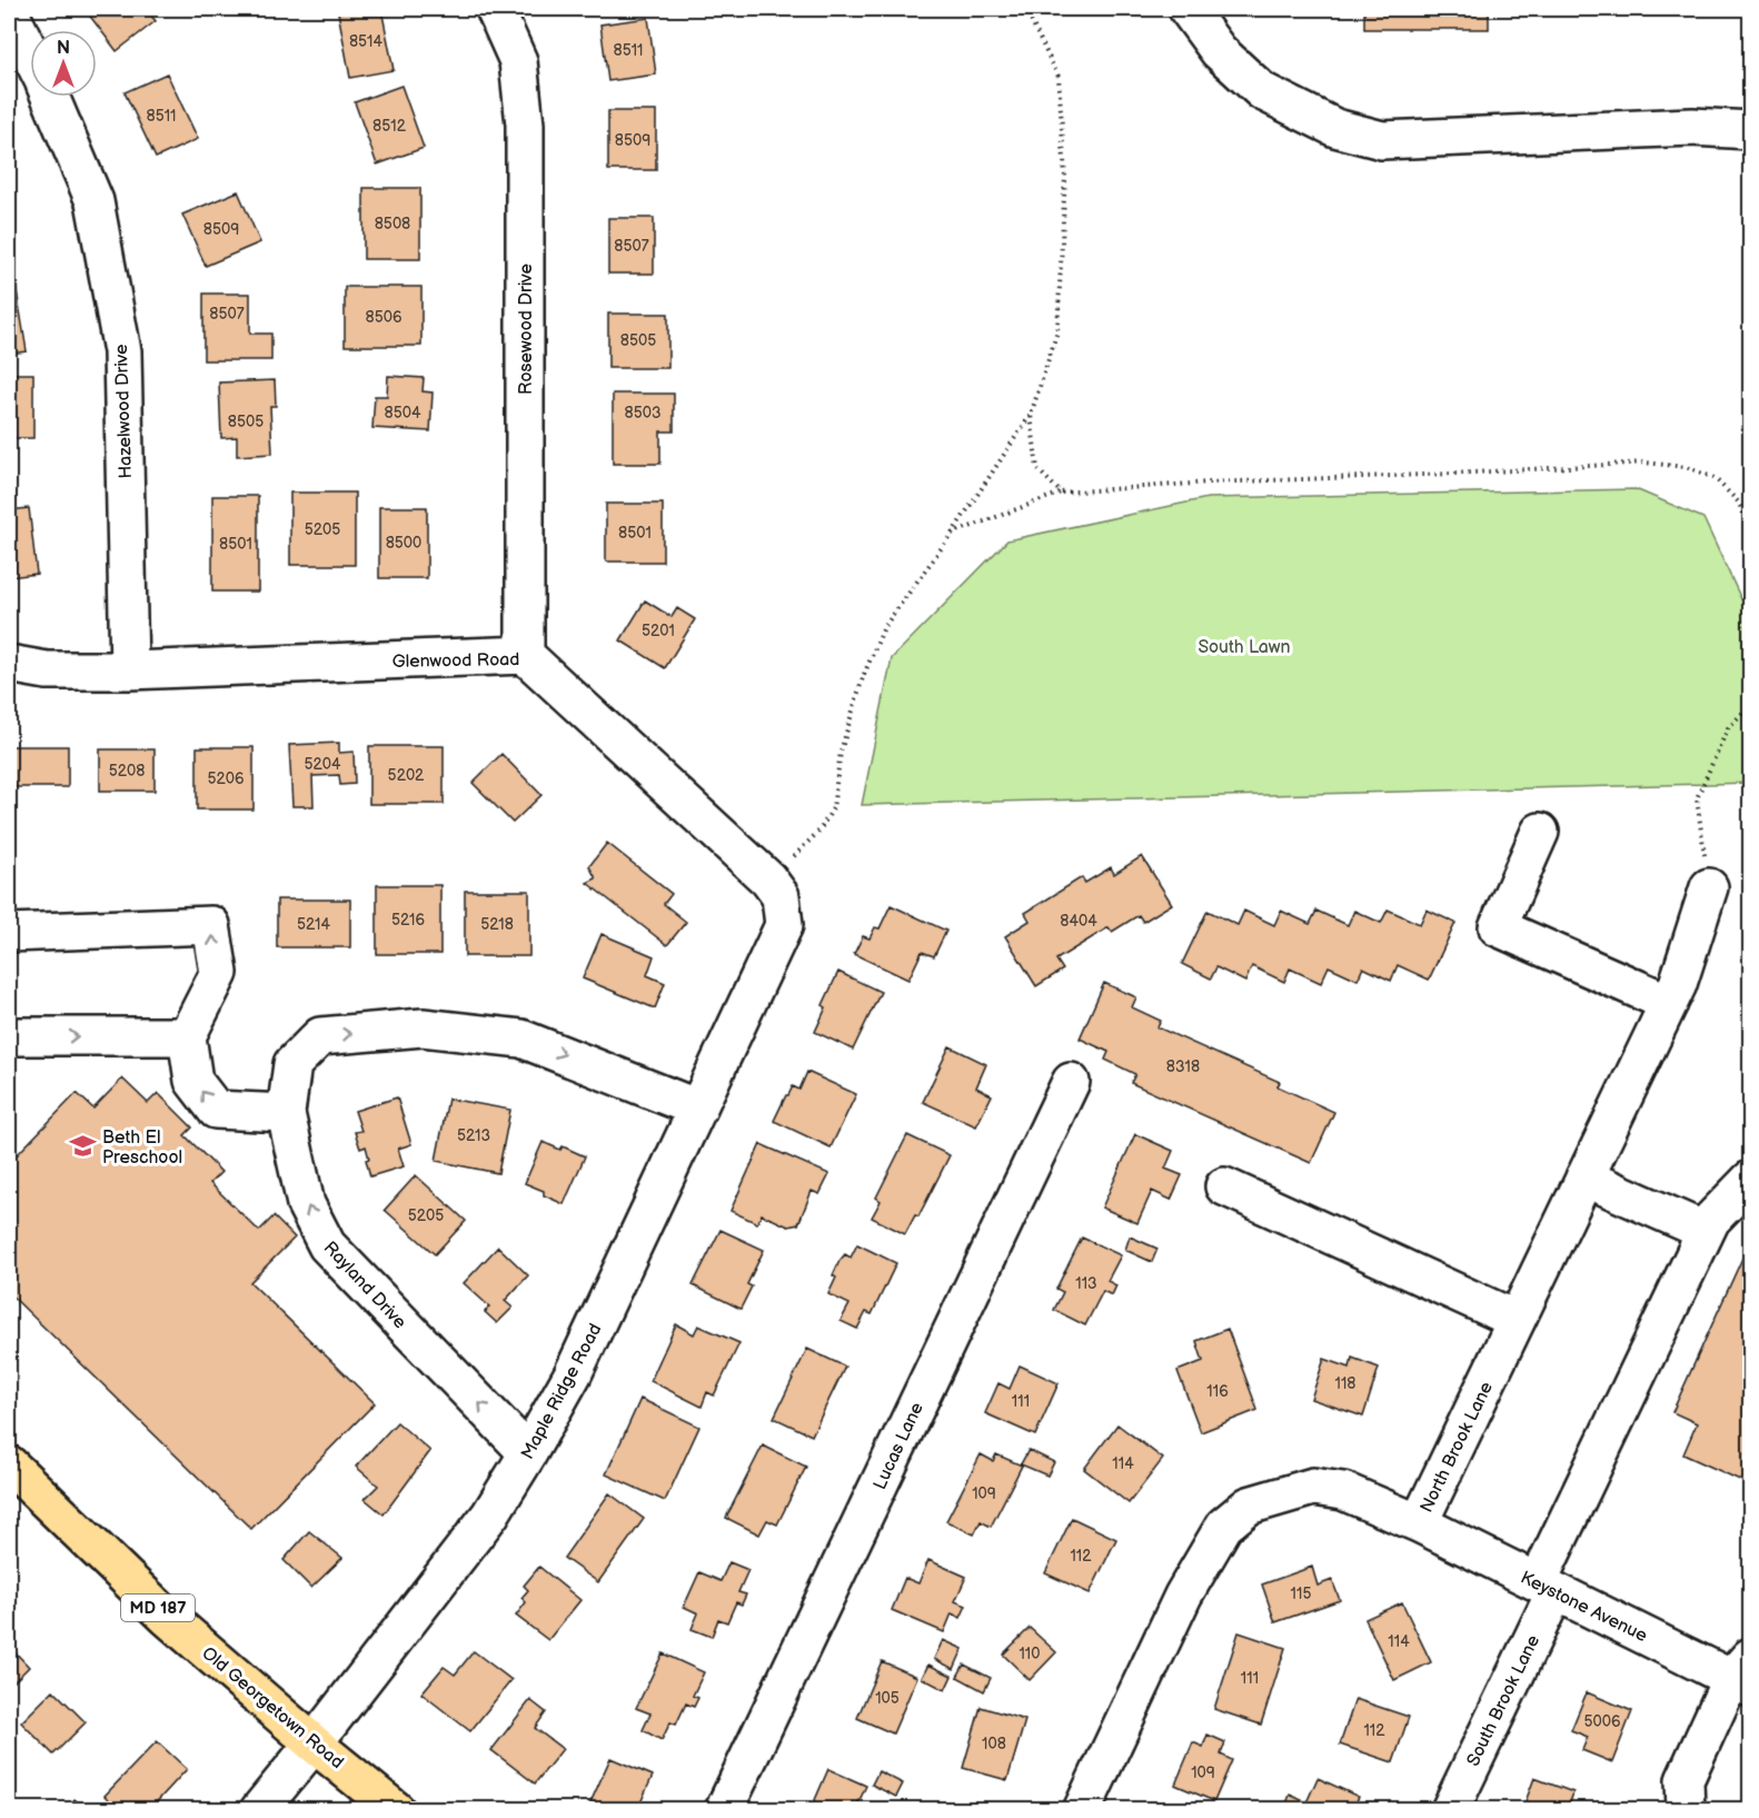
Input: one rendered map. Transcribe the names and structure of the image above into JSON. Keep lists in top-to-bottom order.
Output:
{
  "streets": {
    "main road": ["MD 187", "Old Georgetown Road"],
    "street": [
      "Rosewood Drive",
      "Hazelwood Drive",
      "Glenwood Road",
      "Rayland Drive",
      "Maple Ridge Road",
      "Lucas Lane",
      "North Brook Lane",
      "Keystone Avenue",
      "South Brook Lane"
    ]
  },
  "crossings": [
    ["Rosewood Drive", "Glenwood Road"],
    ["Hazelwood Drive", "Glenwood Road"],
    ["Glenwood Road", "Maple Ridge Road"],
    ["Rayland Drive", "Maple Ridge Road"],
    ["Maple Ridge Road", "Old Georgetown Road"],
    ["North Brook Lane", "Keystone Avenue"],
    ["Keystone Avenue", "South Brook Lane"]
  ],
  "parks": ["South Lawn"],
  "places": {
    "school or university": ["Beth El Preschool"]
  },
  "house_numbers": [
    "8514",
    "8511",
    "8511",
    "8512",
    "8509",
    "8508",
    "8509",
    "8507",
    "8507",
    "8506",
    "8505",
    "8504",
    "8503",
    "8505",
    "5205",
    "8501",
    "8500",
    "8501",
    "5201",
    "5204",
    "5208",
    "5202",
    "5206",
    "5216",
    "8404",
    "5214",
    "5218",
    "8318",
    "5213",
    "5205",
    "113",
    "118",
    "116",
    "111",
    "114",
    "109",
    "112",
    "115",
    "114",
    "110",
    "111",
    "105",
    "5006",
    "112",
    "108",
    "109"
  ],
  "north": "top"
}
